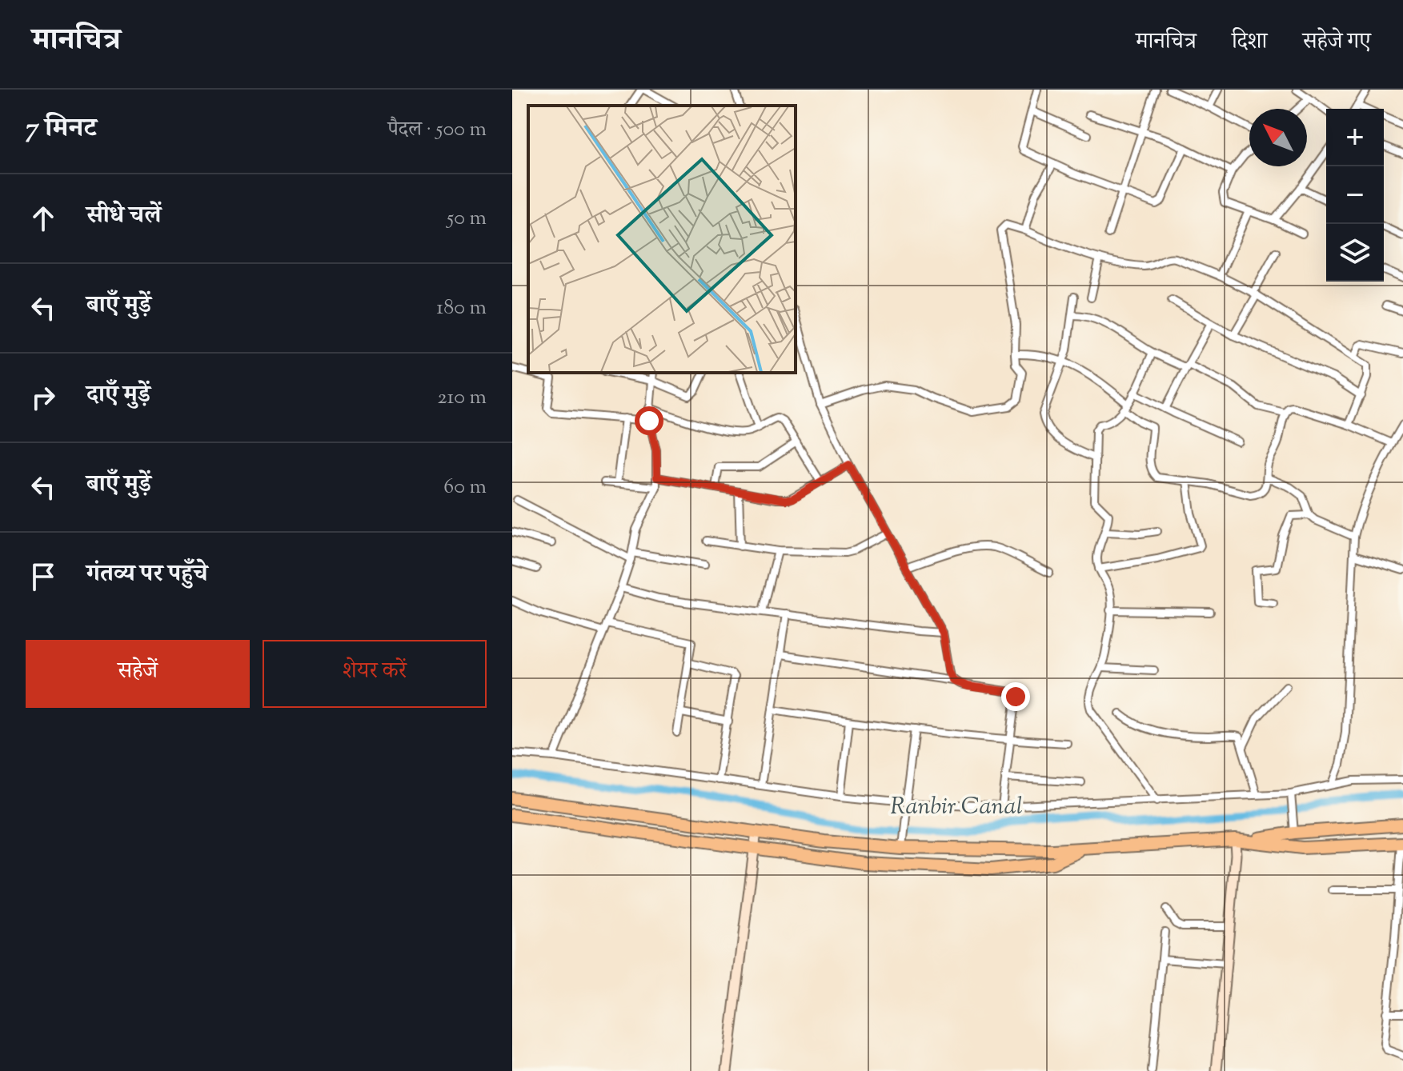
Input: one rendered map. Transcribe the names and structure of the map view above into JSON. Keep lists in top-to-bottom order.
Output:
{
  "water": ["Ranbir Canal"],
  "north": "top left",
  "page": {
    "header": "मानचित्र",
    "nav": ["मानचित्र", "दिशा", "सहेजे गए"],
    "heading": ["7 मिनट", "पैदल · 500 m"],
    "map_buttons": ["+", "−"],
    "list": [
      ["सीधे चलें", "50 m"],
      ["बाएँ मुड़ें", "180 m"],
      ["दाएँ मुड़ें", "210 m"],
      ["बाएँ मुड़ें", "60 m"],
      "गंतव्य पर पहुँचे"
    ],
    "buttons": ["सहेजें", "शेयर करें"]
  }
}
